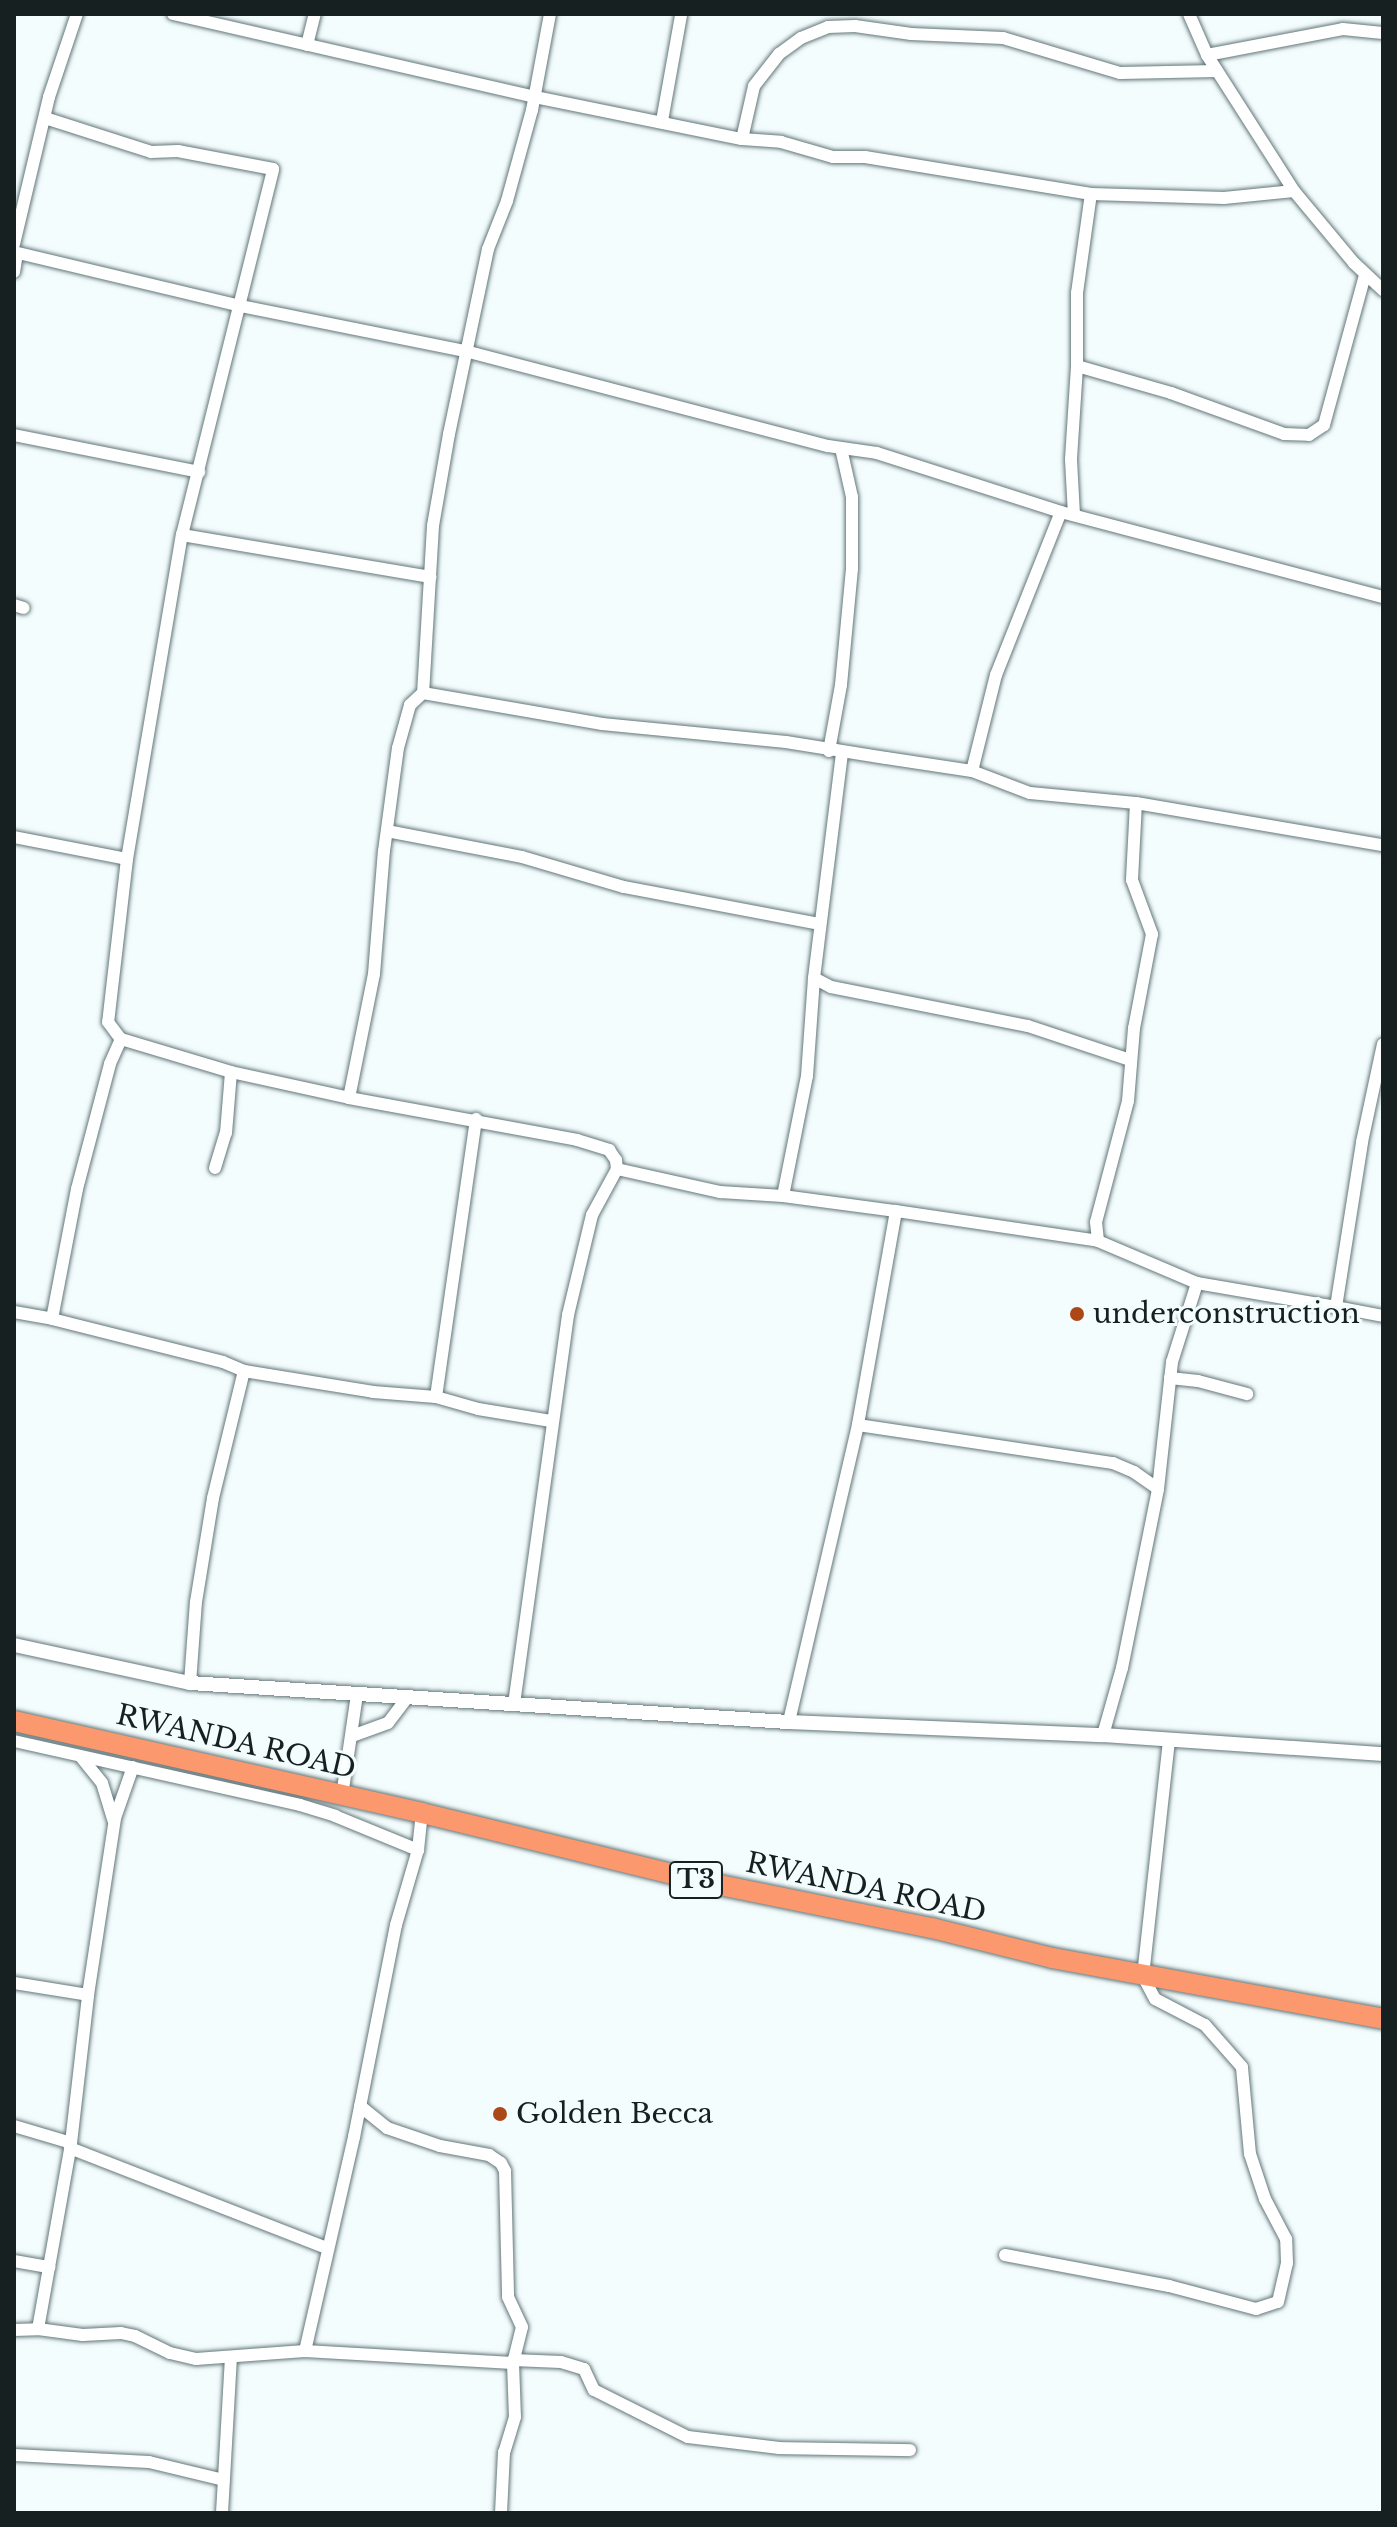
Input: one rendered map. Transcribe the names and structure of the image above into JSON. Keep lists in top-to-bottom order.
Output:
{
  "streets": {
    "highway": ["RWANDA ROAD", "T3"]
  },
  "places": ["underconstruction", "Golden Becca"]
}
